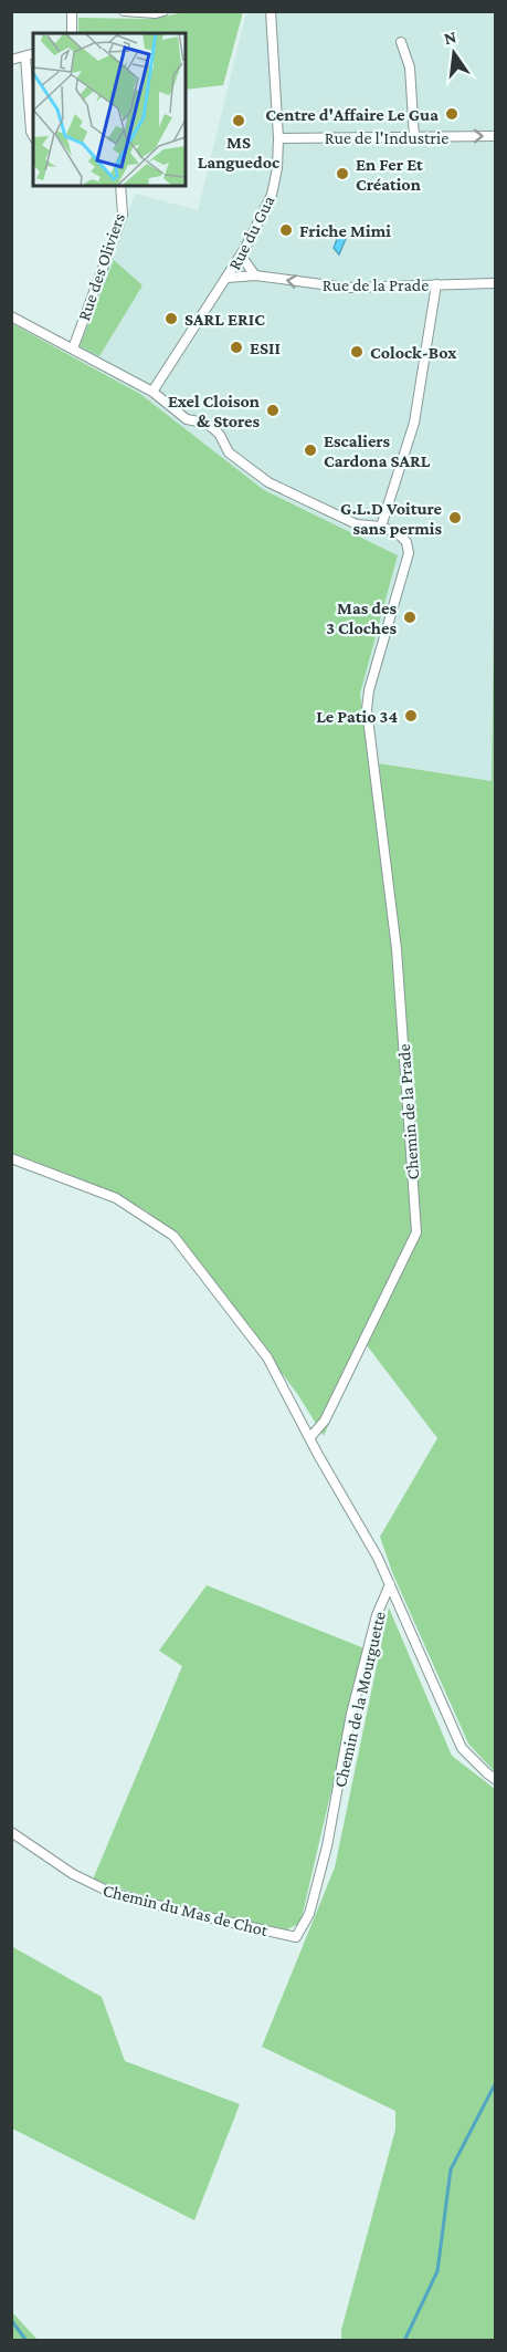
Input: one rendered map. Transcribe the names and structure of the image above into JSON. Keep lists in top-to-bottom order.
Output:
{
  "streets": {
    "street": [
      "Rue de l'Industrie",
      "Rue du Gua",
      "Rue des Oliviers",
      "Rue de la Prade",
      "Chemin de la Prade",
      "Chemin de la Mourguette",
      "Chemin du Mas de Chot"
    ]
  },
  "crossings": [
    ["Rue de l'Industrie", "Rue du Gua"],
    ["Rue du Gua", "Rue de la Prade"],
    ["Chemin de la Mourguette", "Chemin du Mas de Chot"]
  ],
  "one_way": ["Rue de l'Industrie", "Rue de la Prade"],
  "places": [
    "Centre d'Affaire Le Gua",
    "MS Languedoc",
    "En Fer Et Création",
    "Friche Mimi",
    "SARL ERIC",
    "ESII",
    "Colock-Box",
    "Exel Cloison & Stores",
    "Escaliers Cardona SARL",
    "G.L.D Voiture sans permis",
    "Mas des 3 Cloches",
    "Le Patio 34"
  ],
  "north": "top"
}
